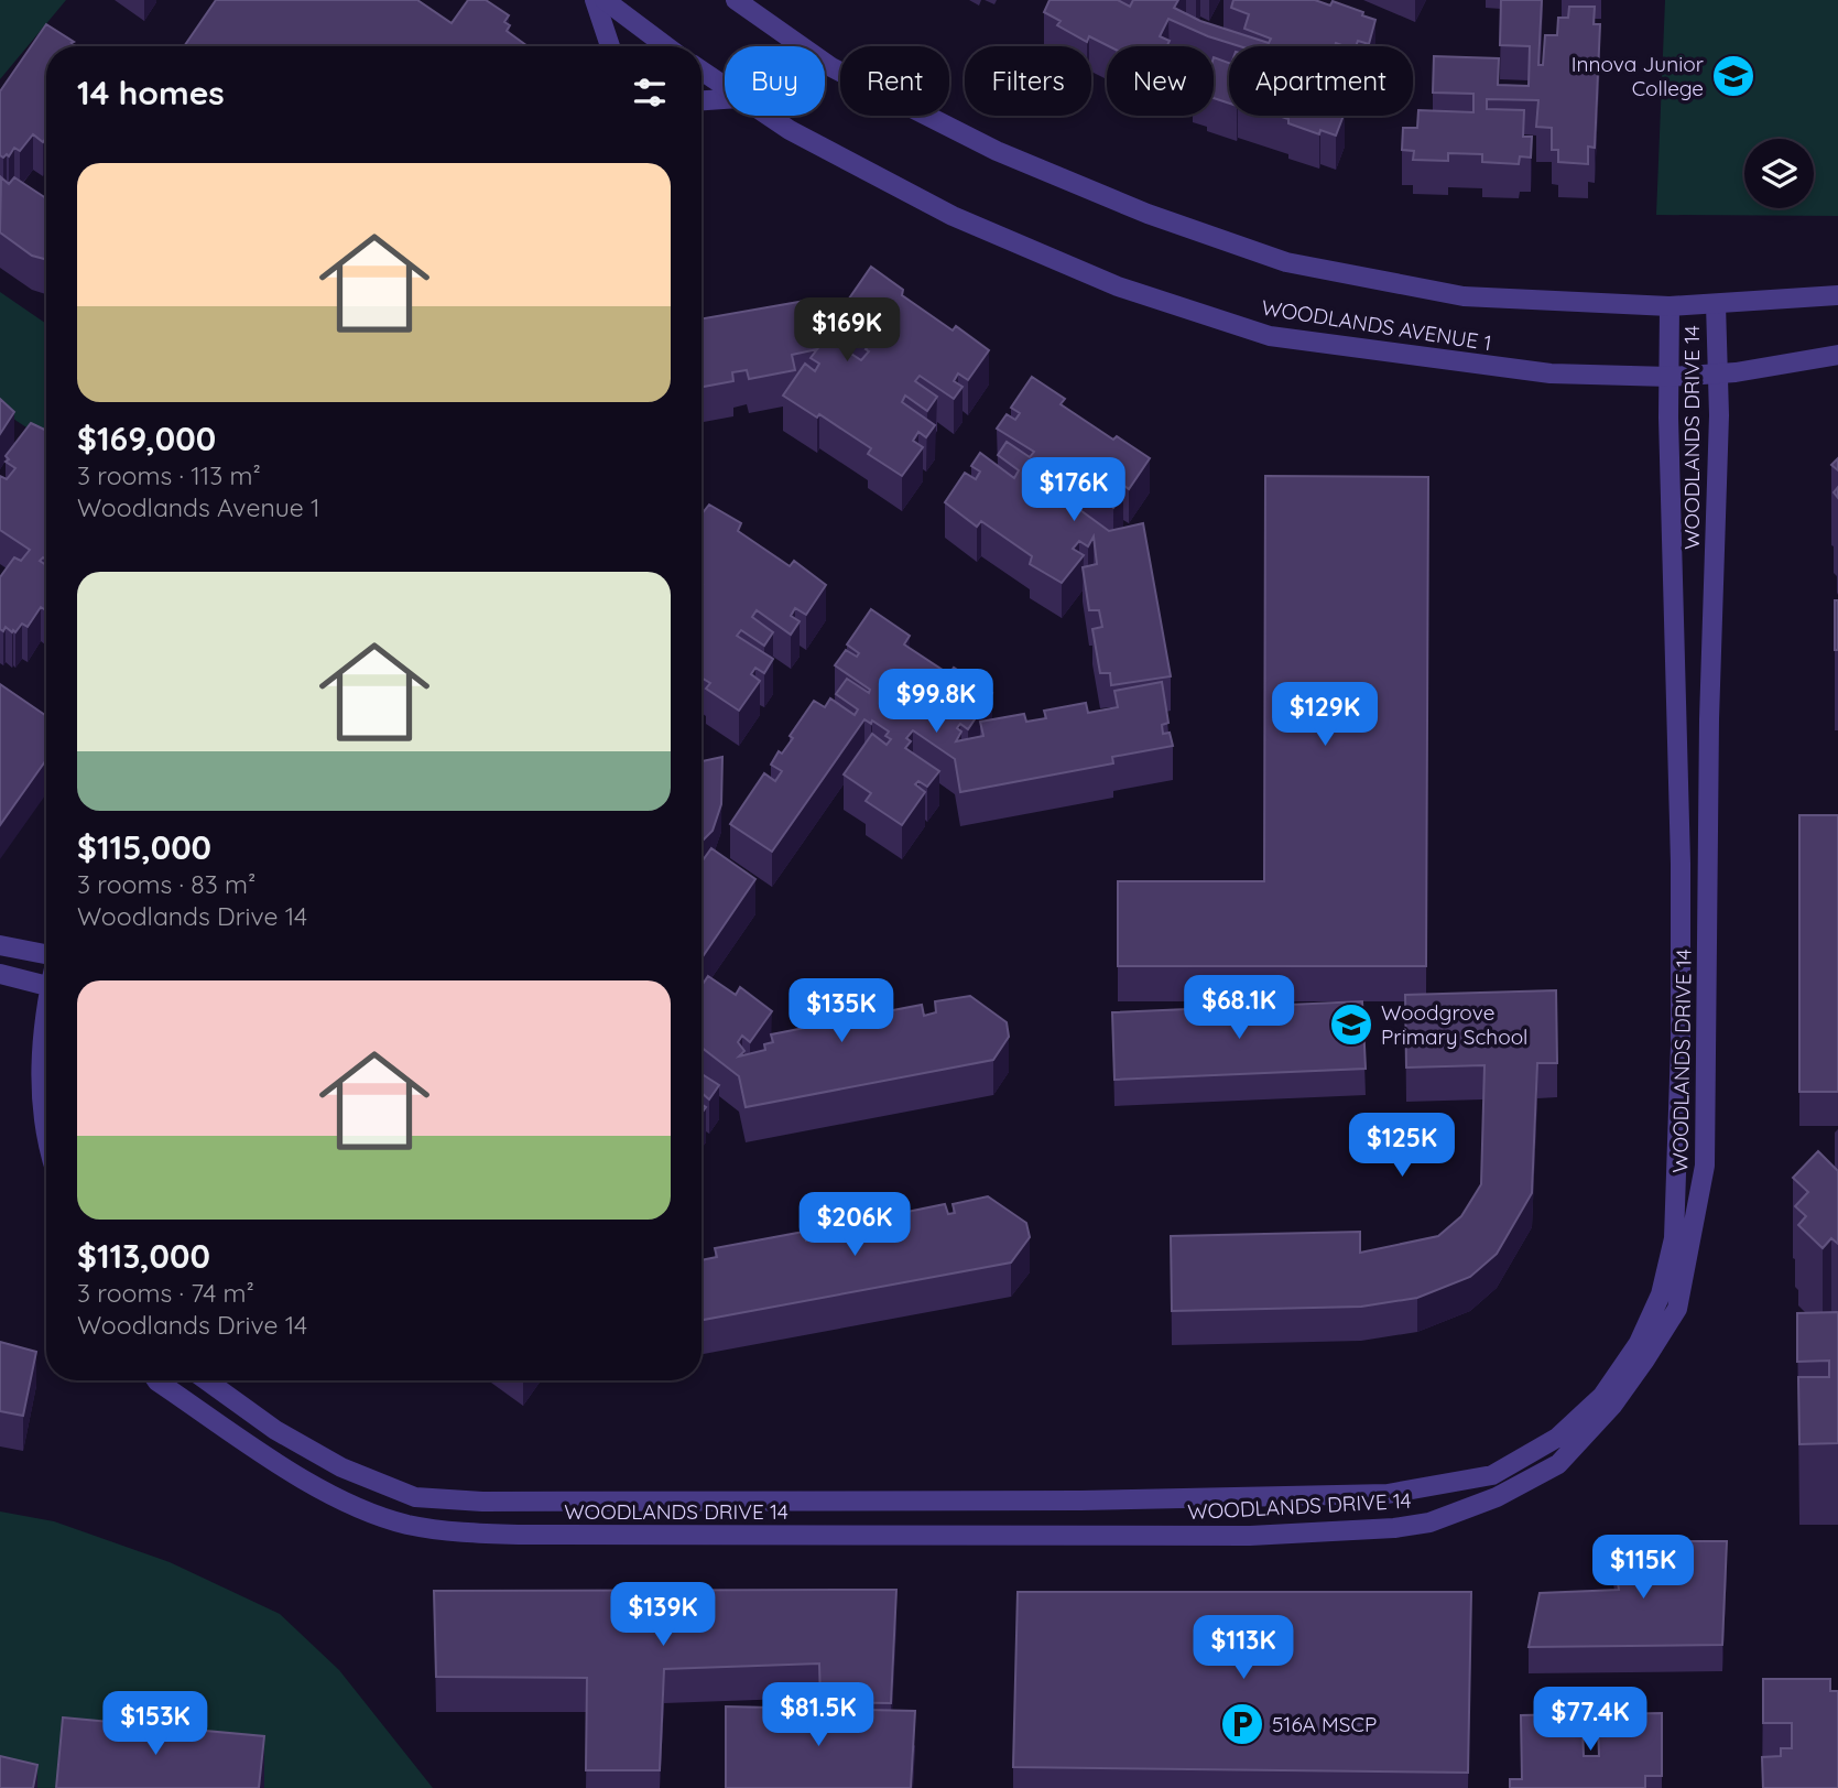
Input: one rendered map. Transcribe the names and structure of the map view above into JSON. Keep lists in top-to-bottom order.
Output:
{
  "streets": {
    "street": ["WOODLANDS AVENUE 1", "WOODLANDS DRIVE 14"]
  },
  "crossings": [
    ["WOODLANDS AVENUE 1", "WOODLANDS DRIVE 14"]
  ],
  "places": {
    "school or university": ["Innova Junior College", "Woodgrove Primary School"],
    "parking": ["516A MSCP"]
  },
  "page": {
    "chip": [
      "Buy",
      "Rent",
      "Filters",
      "New",
      "Apartment"
    ],
    "heading": "14 homes",
    "list": [
      {
        "name": "$169,000",
        "note": "3 rooms · 113 m² · Woodlands Avenue 1"
      },
      {
        "name": "$115,000",
        "note": "3 rooms · 83 m² · Woodlands Drive 14"
      },
      {
        "name": "$113,000",
        "note": "3 rooms · 74 m² · Woodlands Drive 14"
      }
    ],
    "price": [
      "$169K",
      "$176K",
      "$99.8K",
      "$129K",
      "$68.1K",
      "$135K",
      "$125K",
      "$206K",
      "$115K",
      "$139K",
      "$113K",
      "$81.5K",
      "$77.4K",
      "$153K"
    ]
  }
}
